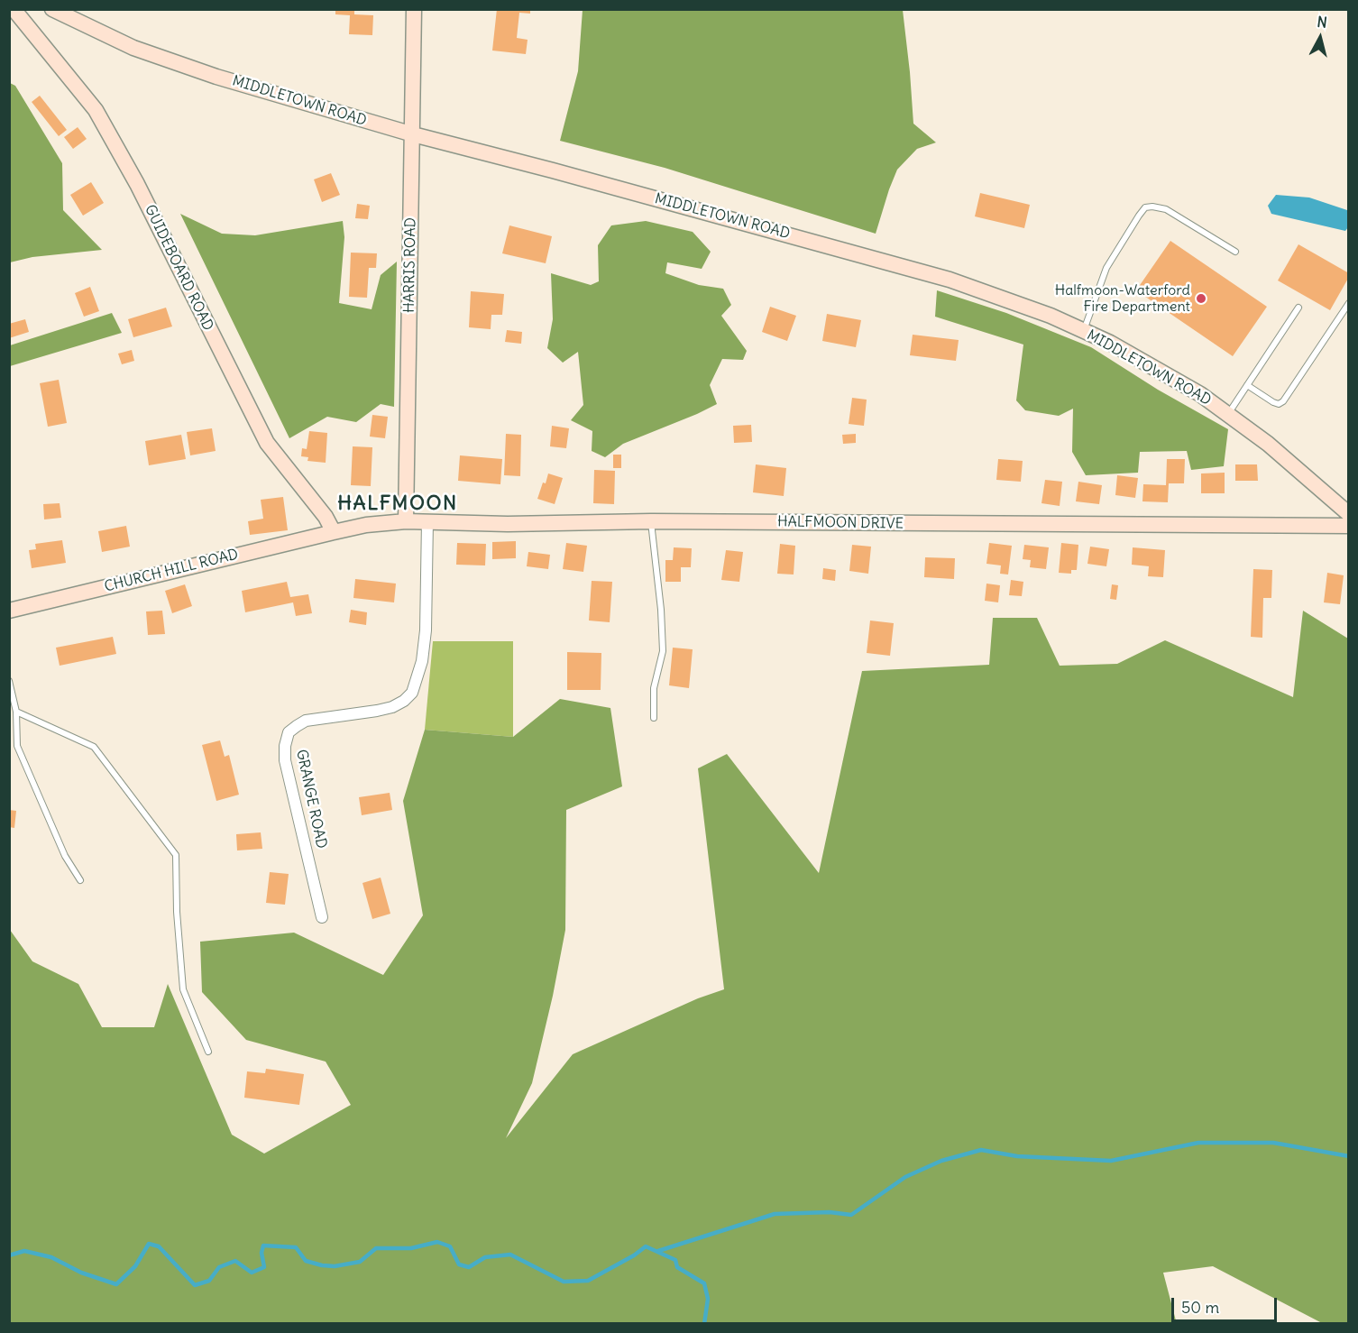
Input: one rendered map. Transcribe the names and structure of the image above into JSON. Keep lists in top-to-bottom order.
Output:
{
  "streets": {
    "street": [
      "MIDDLETOWN ROAD",
      "HARRIS ROAD",
      "GUIDEBOARD ROAD",
      "HALFMOON DRIVE",
      "CHURCH HILL ROAD",
      "GRANGE ROAD"
    ]
  },
  "crossings": [
    ["MIDDLETOWN ROAD", "HARRIS ROAD"],
    ["HARRIS ROAD", "HALFMOON DRIVE"],
    ["GUIDEBOARD ROAD", "HALFMOON DRIVE"],
    ["GUIDEBOARD ROAD", "CHURCH HILL ROAD"],
    ["HALFMOON DRIVE", "CHURCH HILL ROAD"],
    ["HALFMOON DRIVE", "GRANGE ROAD"]
  ],
  "districts": ["HALFMOON"],
  "places": ["Halfmoon-Waterford Fire Department"],
  "scale_bar": "50 m",
  "north": "top"
}
